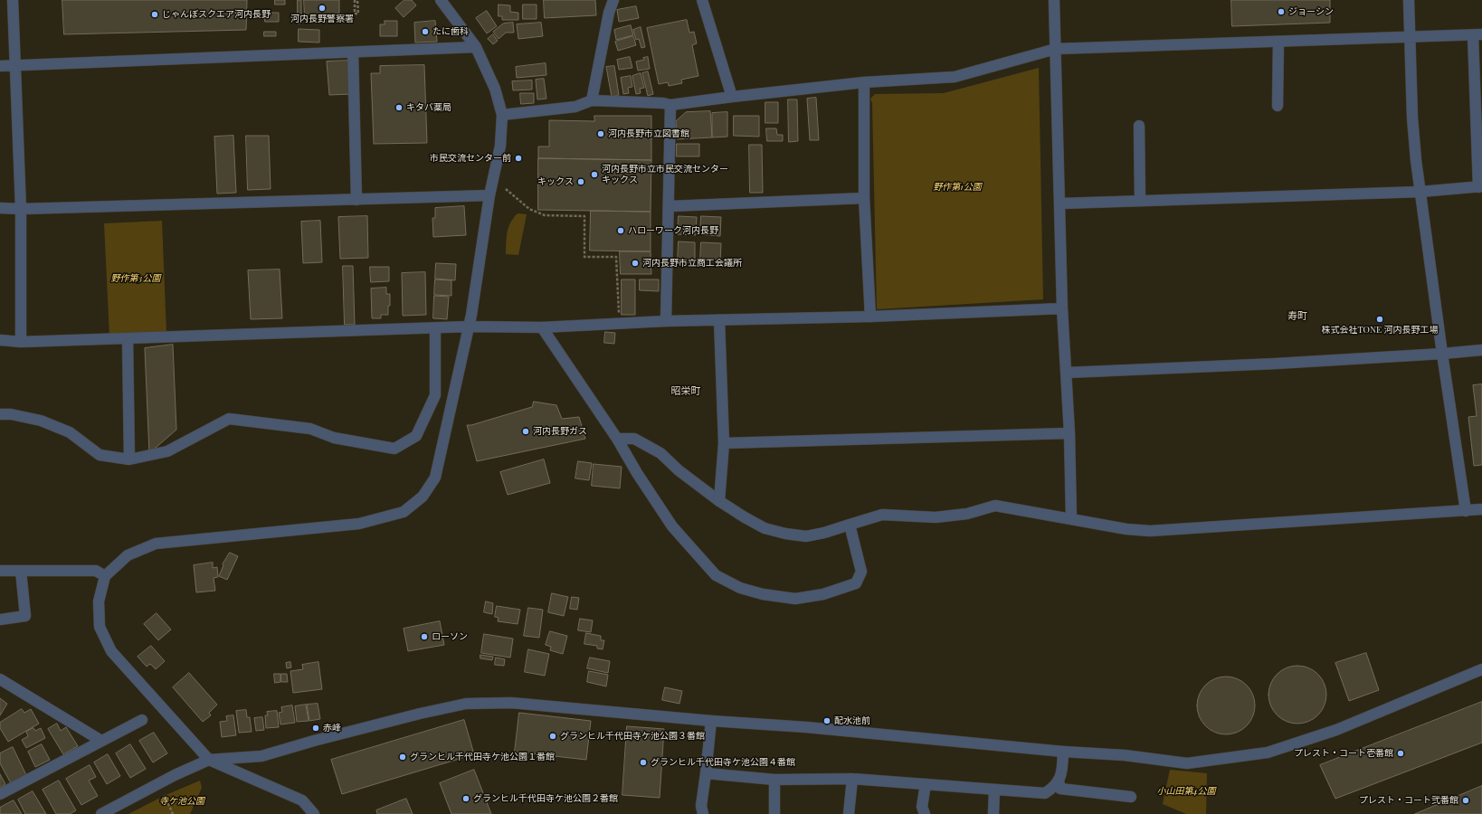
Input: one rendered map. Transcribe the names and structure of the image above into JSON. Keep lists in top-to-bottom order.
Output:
{
  "districts": ["寿町", "昭栄町"],
  "parks": [
    "野作第1公園",
    "野作第3公園",
    "小山田第4公園",
    "寺ケ池公園"
  ],
  "places": [
    "河内長野警察署",
    "ジョーシン",
    "じゃんぼスクエア河内長野",
    "たに歯科",
    "キタバ薬局",
    "河内長野市立図書館",
    "市民交流センター前",
    "河内長野市立市民交流センター キックス",
    "キックス",
    "ハローワーク河内長野",
    "河内長野市立商工会議所",
    "株式会社TONE 河内長野工場",
    "河内長野ガス",
    "ローソン",
    "配水池前",
    "赤峰",
    "グランヒル千代田寺ケ池公園３番館",
    "プレスト・コート壱番館",
    "グランヒル千代田寺ケ池公園１番館",
    "グランヒル千代田寺ケ池公園４番館",
    "グランヒル千代田寺ケ池公園２番館",
    "プレスト・コート弐番館"
  ]
}
